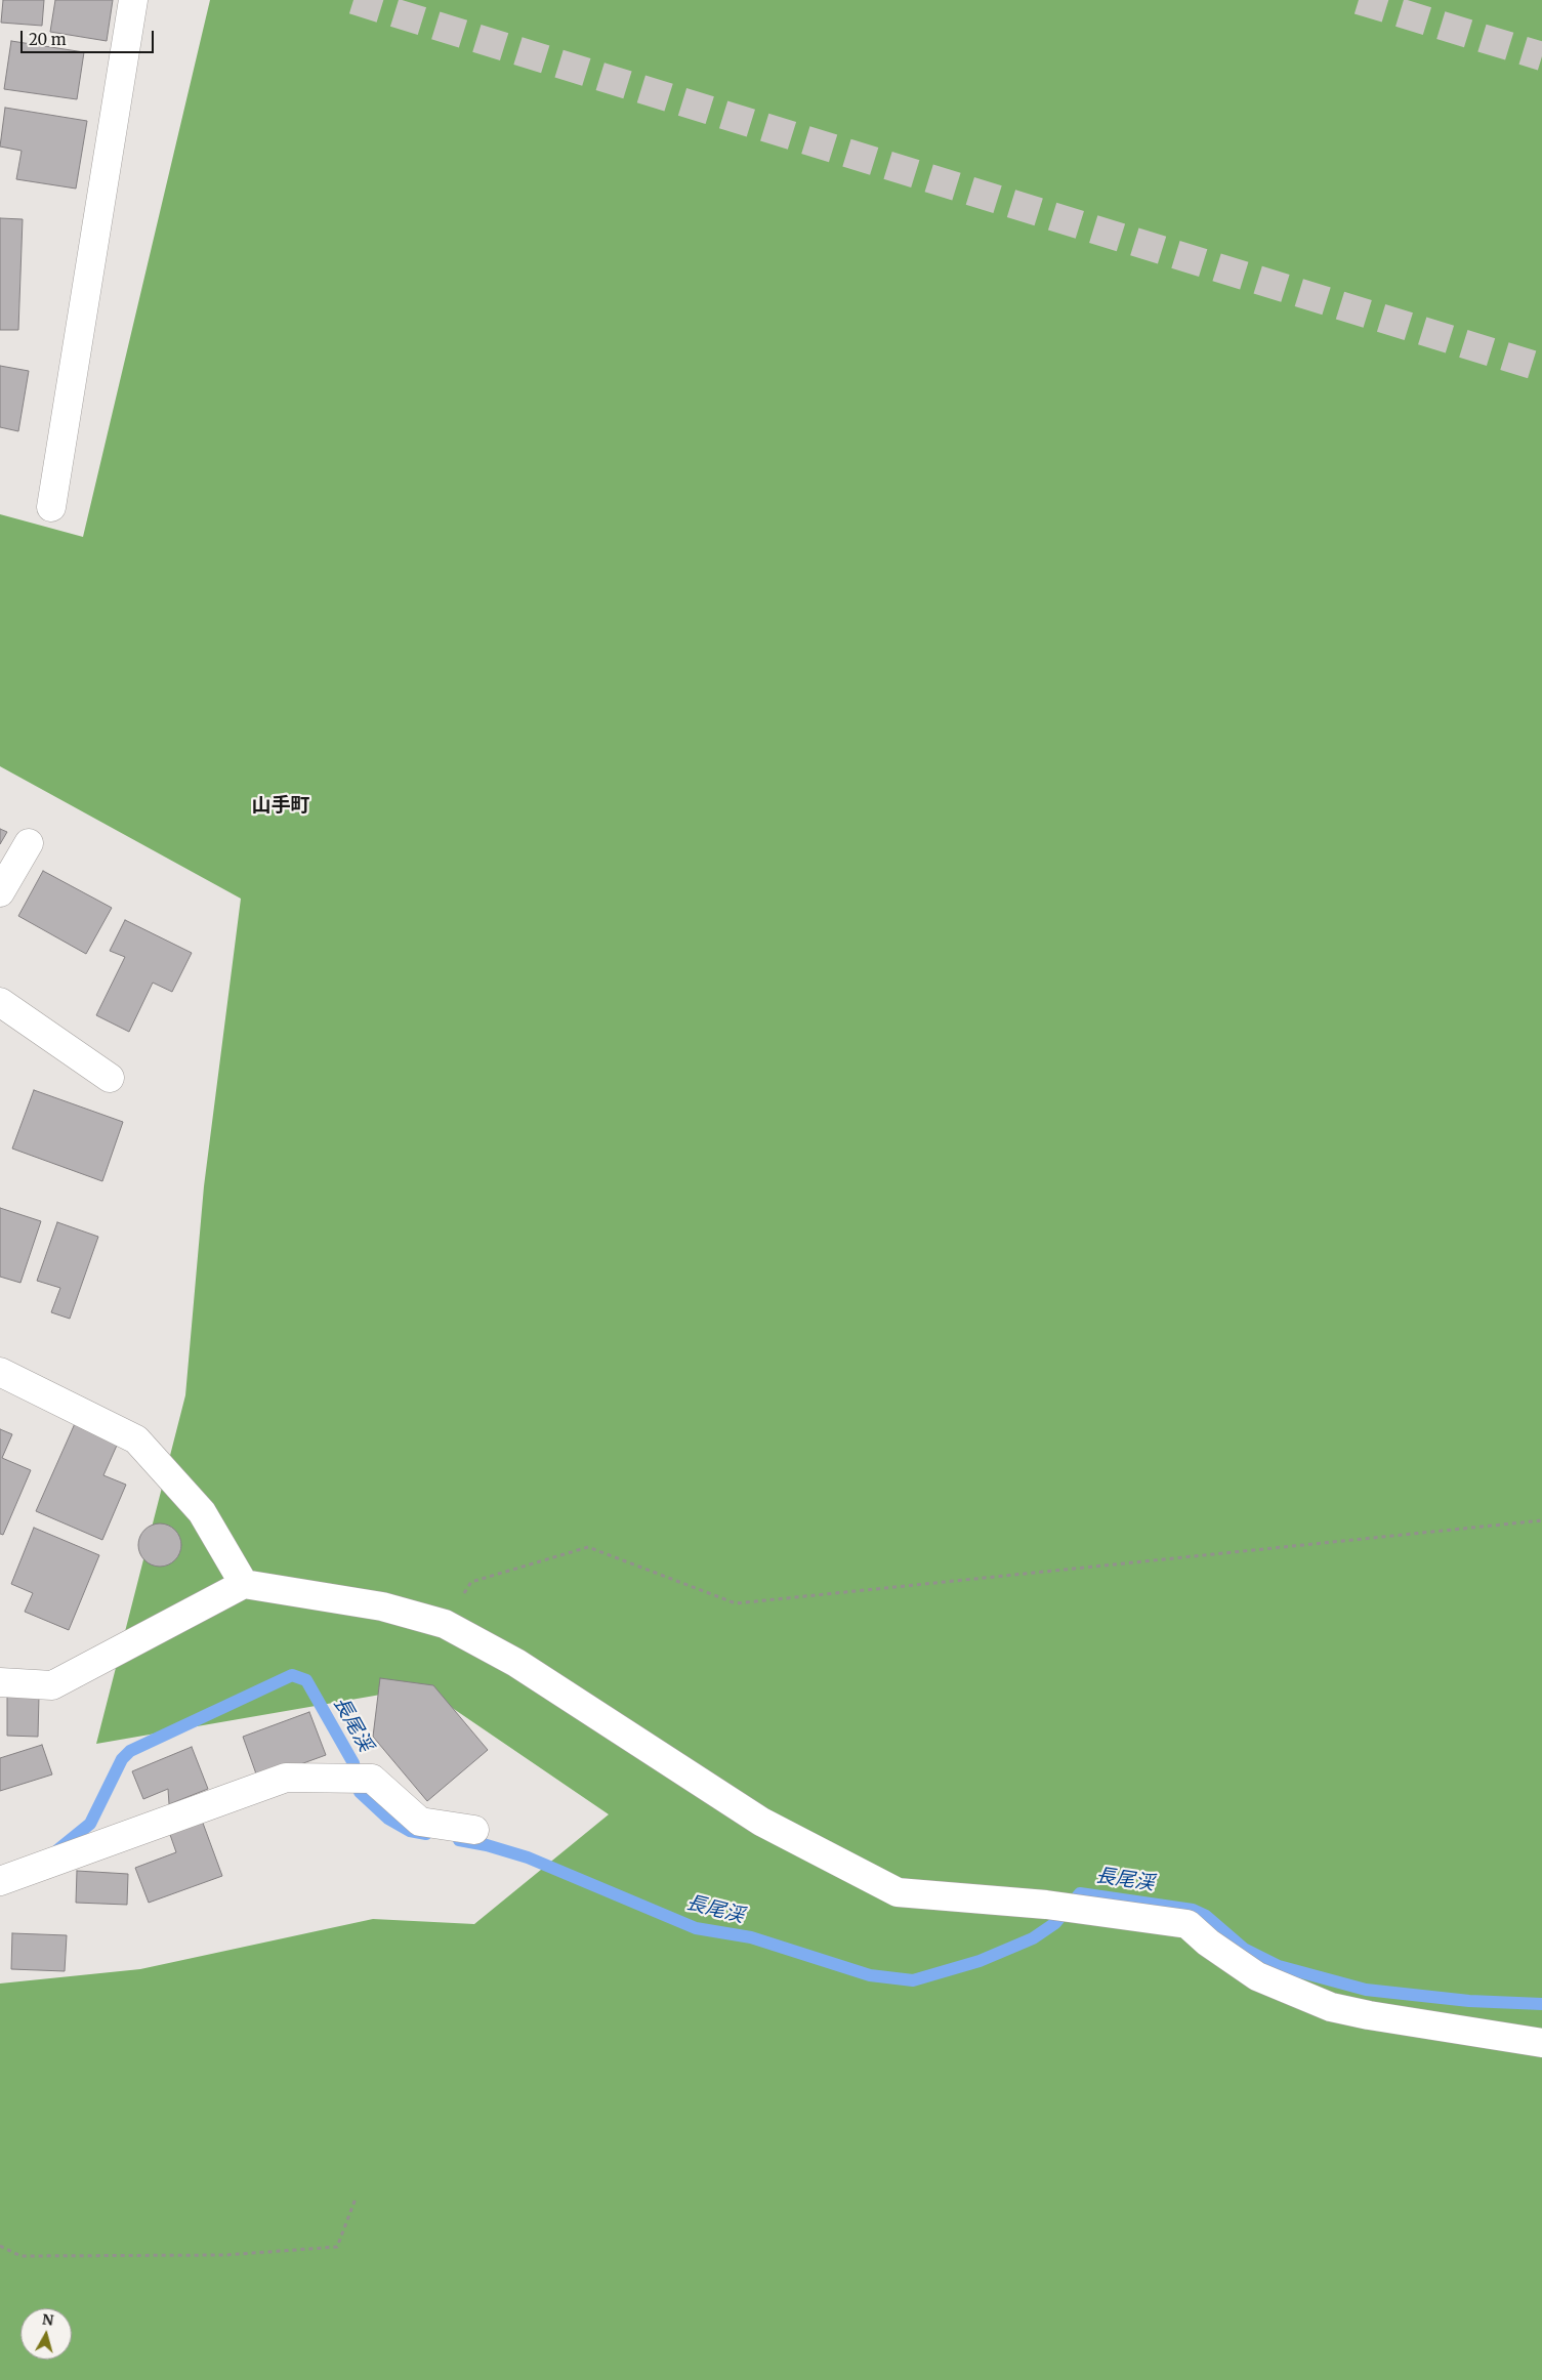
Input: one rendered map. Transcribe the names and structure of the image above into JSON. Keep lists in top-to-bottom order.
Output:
{
  "districts": ["山手町"],
  "water": ["長尾渓"],
  "scale_bar": "20 m",
  "north": "top"
}
